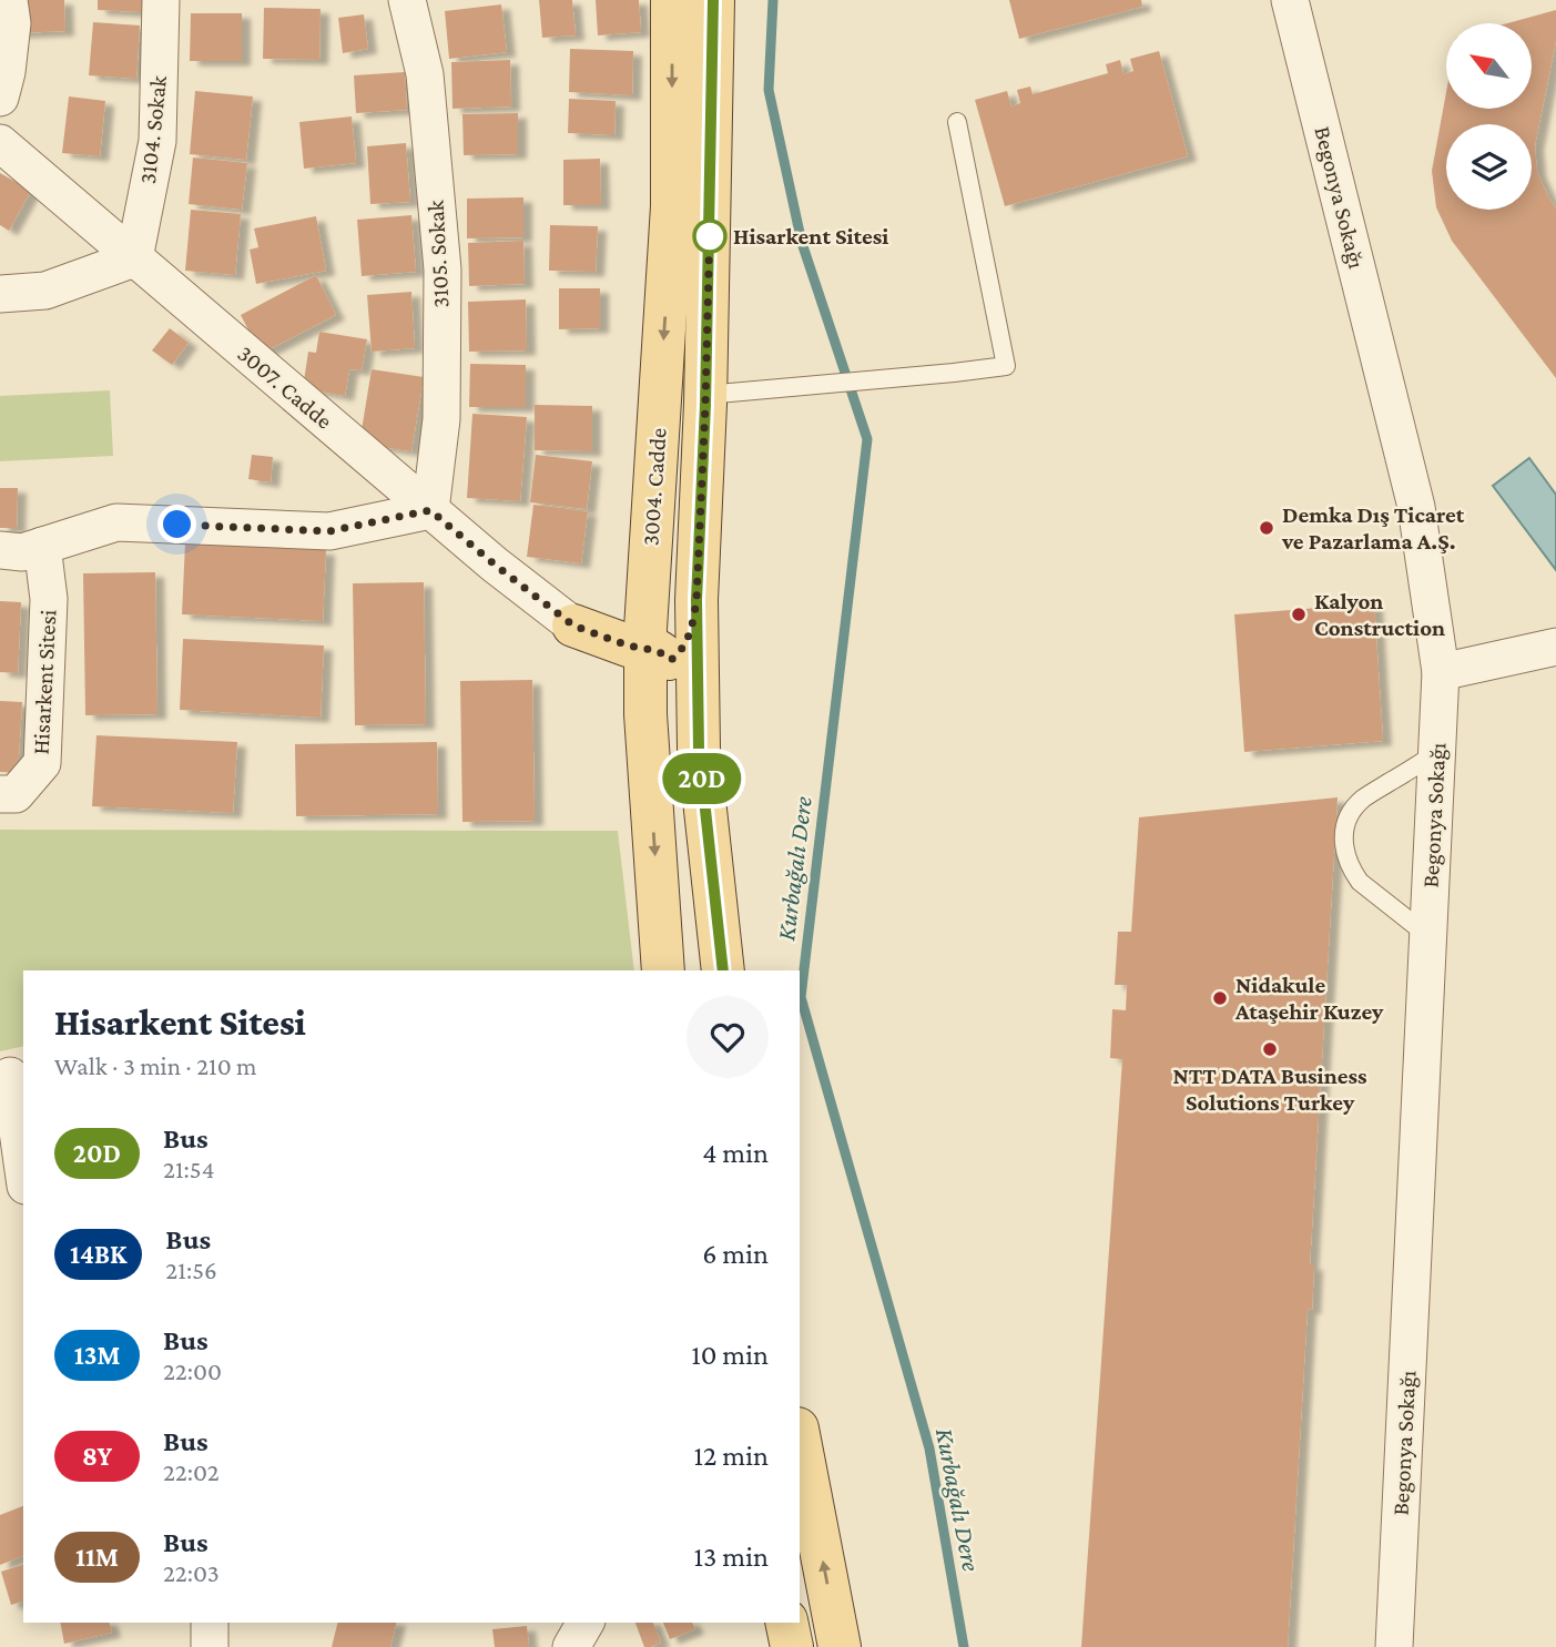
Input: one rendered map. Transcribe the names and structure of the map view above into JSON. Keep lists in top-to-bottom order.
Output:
{
  "streets": {
    "main road": ["3004. Cadde"],
    "street": [
      "3104. Sokak",
      "Begonya Sokağı",
      "3105. Sokak",
      "3007. Cadde",
      "Hisarkent Sitesi"
    ]
  },
  "crossings": [
    ["3104. Sokak", "3007. Cadde"],
    ["3105. Sokak", "3007. Cadde"]
  ],
  "water": ["Kurbağalı Dere"],
  "places": [
    "Hisarkent Sitesi",
    "Demka Dış Ticaret ve Pazarlama A.Ş.",
    "Kalyon Construction",
    "Nidakule Ataşehir Kuzey",
    "NTT DATA Business Solutions Turkey"
  ],
  "lines": ["bus line 20D"],
  "north": "top left",
  "page": {
    "on_map": "20D",
    "heading": ["Hisarkent Sitesi", "Walk · 3 min · 210 m"],
    "list": [
      {
        "mark": "20D",
        "name": "Bus",
        "note": "21:54",
        "value": "4 min"
      },
      {
        "mark": "14BK",
        "name": "Bus",
        "note": "21:56",
        "value": "6 min"
      },
      {
        "mark": "13M",
        "name": "Bus",
        "note": "22:00",
        "value": "10 min"
      },
      {
        "mark": "8Y",
        "name": "Bus",
        "note": "22:02",
        "value": "12 min"
      },
      {
        "mark": "11M",
        "name": "Bus",
        "note": "22:03",
        "value": "13 min"
      }
    ]
  }
}
